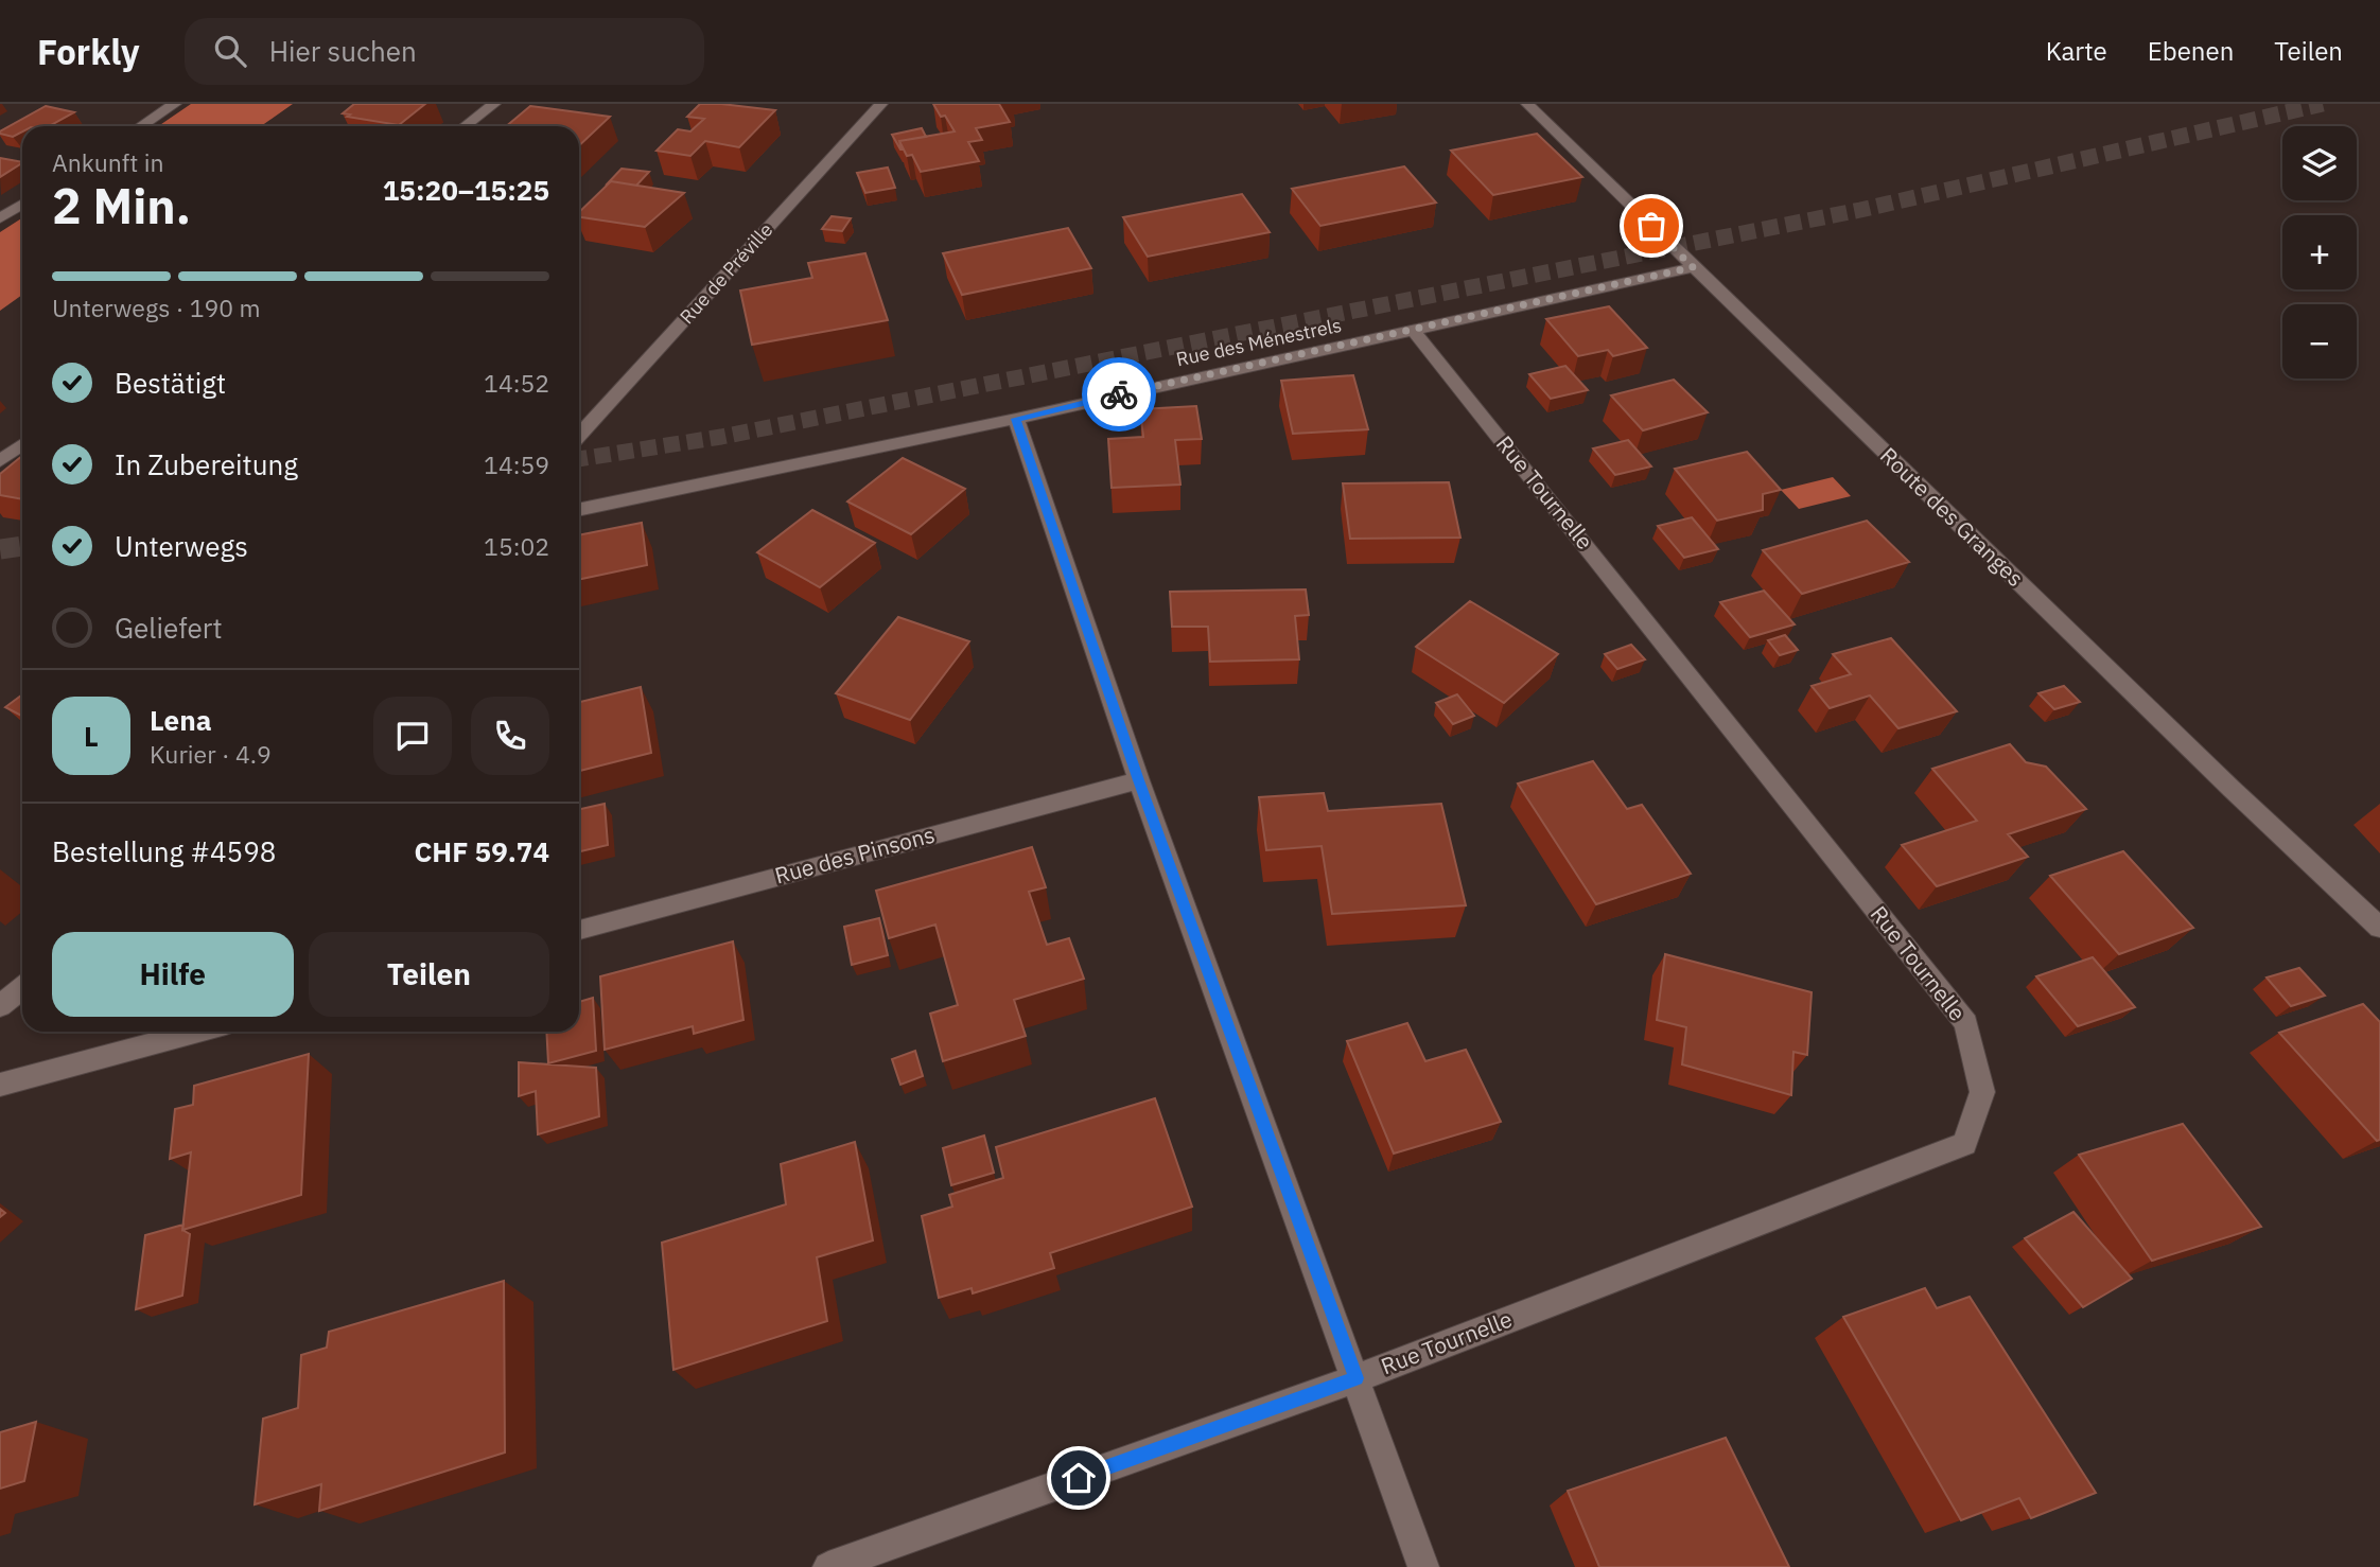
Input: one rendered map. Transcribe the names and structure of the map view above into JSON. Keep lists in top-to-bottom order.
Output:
{
  "streets": {
    "street": [
      "Rue de Préville",
      "Rue des Ménestrels",
      "Rue Tournelle",
      "Route des Granges",
      "Rue des Pinsons"
    ]
  },
  "crossings": [
    ["Rue des Ménestrels", "Rue Tournelle"],
    ["Rue des Ménestrels", "Route des Granges"]
  ],
  "page": {
    "header": "Forkly",
    "search": "Hier suchen",
    "nav": ["Karte", "Ebenen", "Teilen"],
    "map_buttons": ["+", "−"],
    "heading": ["2 Min.", "Ankunft in", "15:20–15:25"],
    "panel": [
      "Lena",
      "Kurier · 4.9",
      "Bestellung #4598",
      "CHF 59.74"
    ],
    "bar": "Unterwegs · 190 m",
    "list": [
      ["Bestätigt", "14:52"],
      ["In Zubereitung", "14:59"],
      ["Unterwegs", "15:02"],
      "Geliefert"
    ],
    "round": "L",
    "buttons": ["Hilfe", "Teilen"]
  }
}
